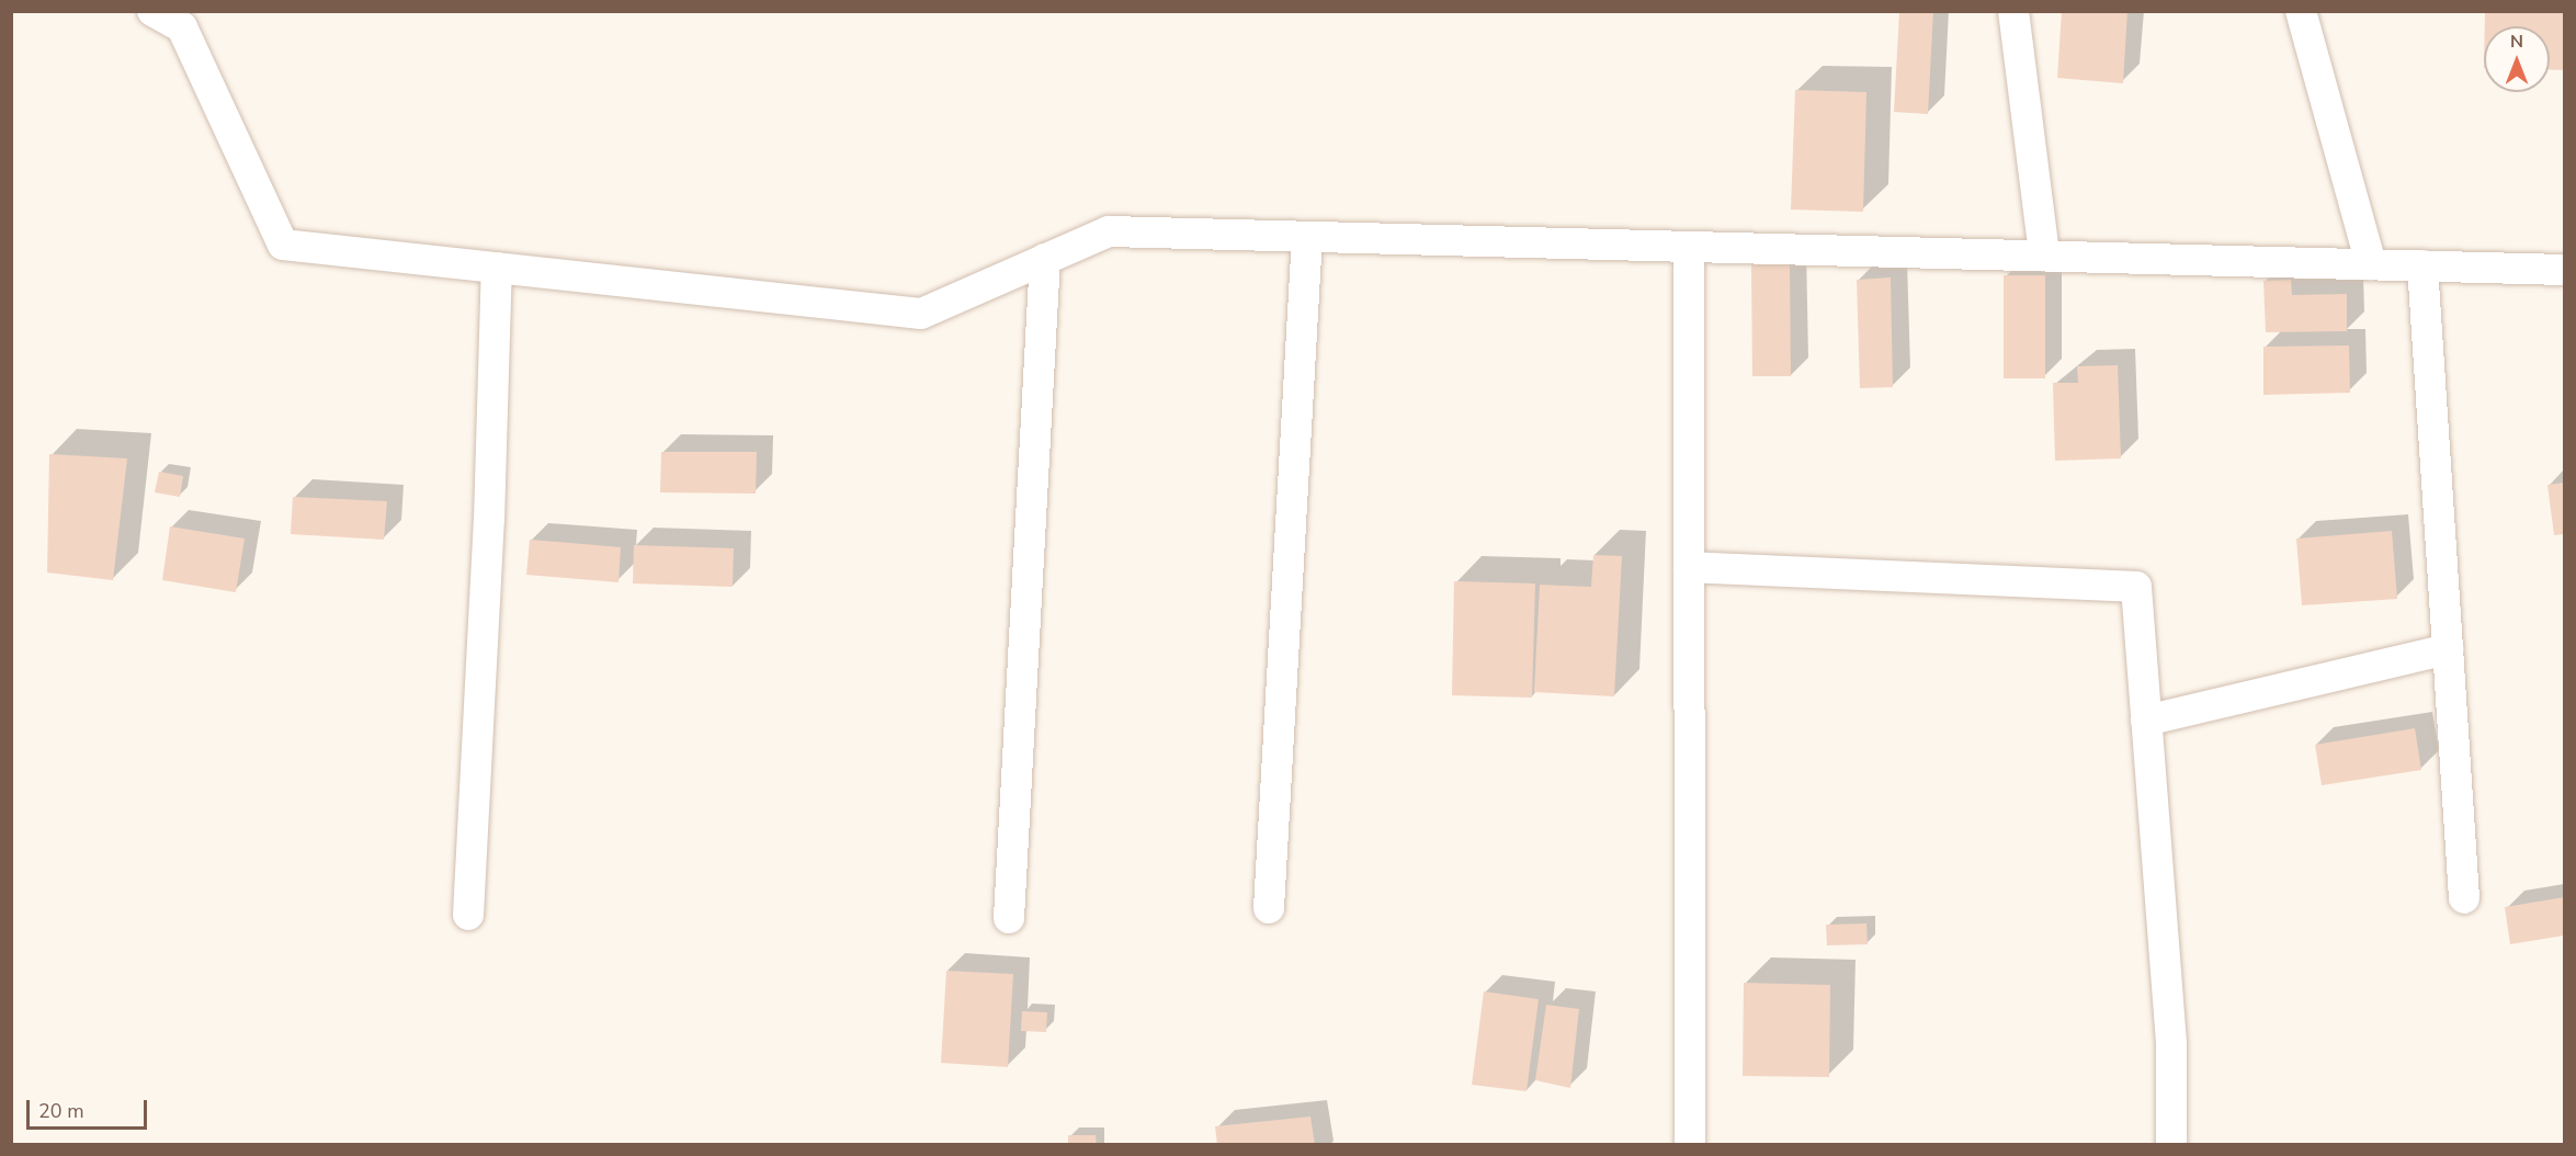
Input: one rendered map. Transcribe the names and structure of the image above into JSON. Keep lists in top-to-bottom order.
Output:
{
  "scale_bar": "20 m",
  "north": "top"
}
